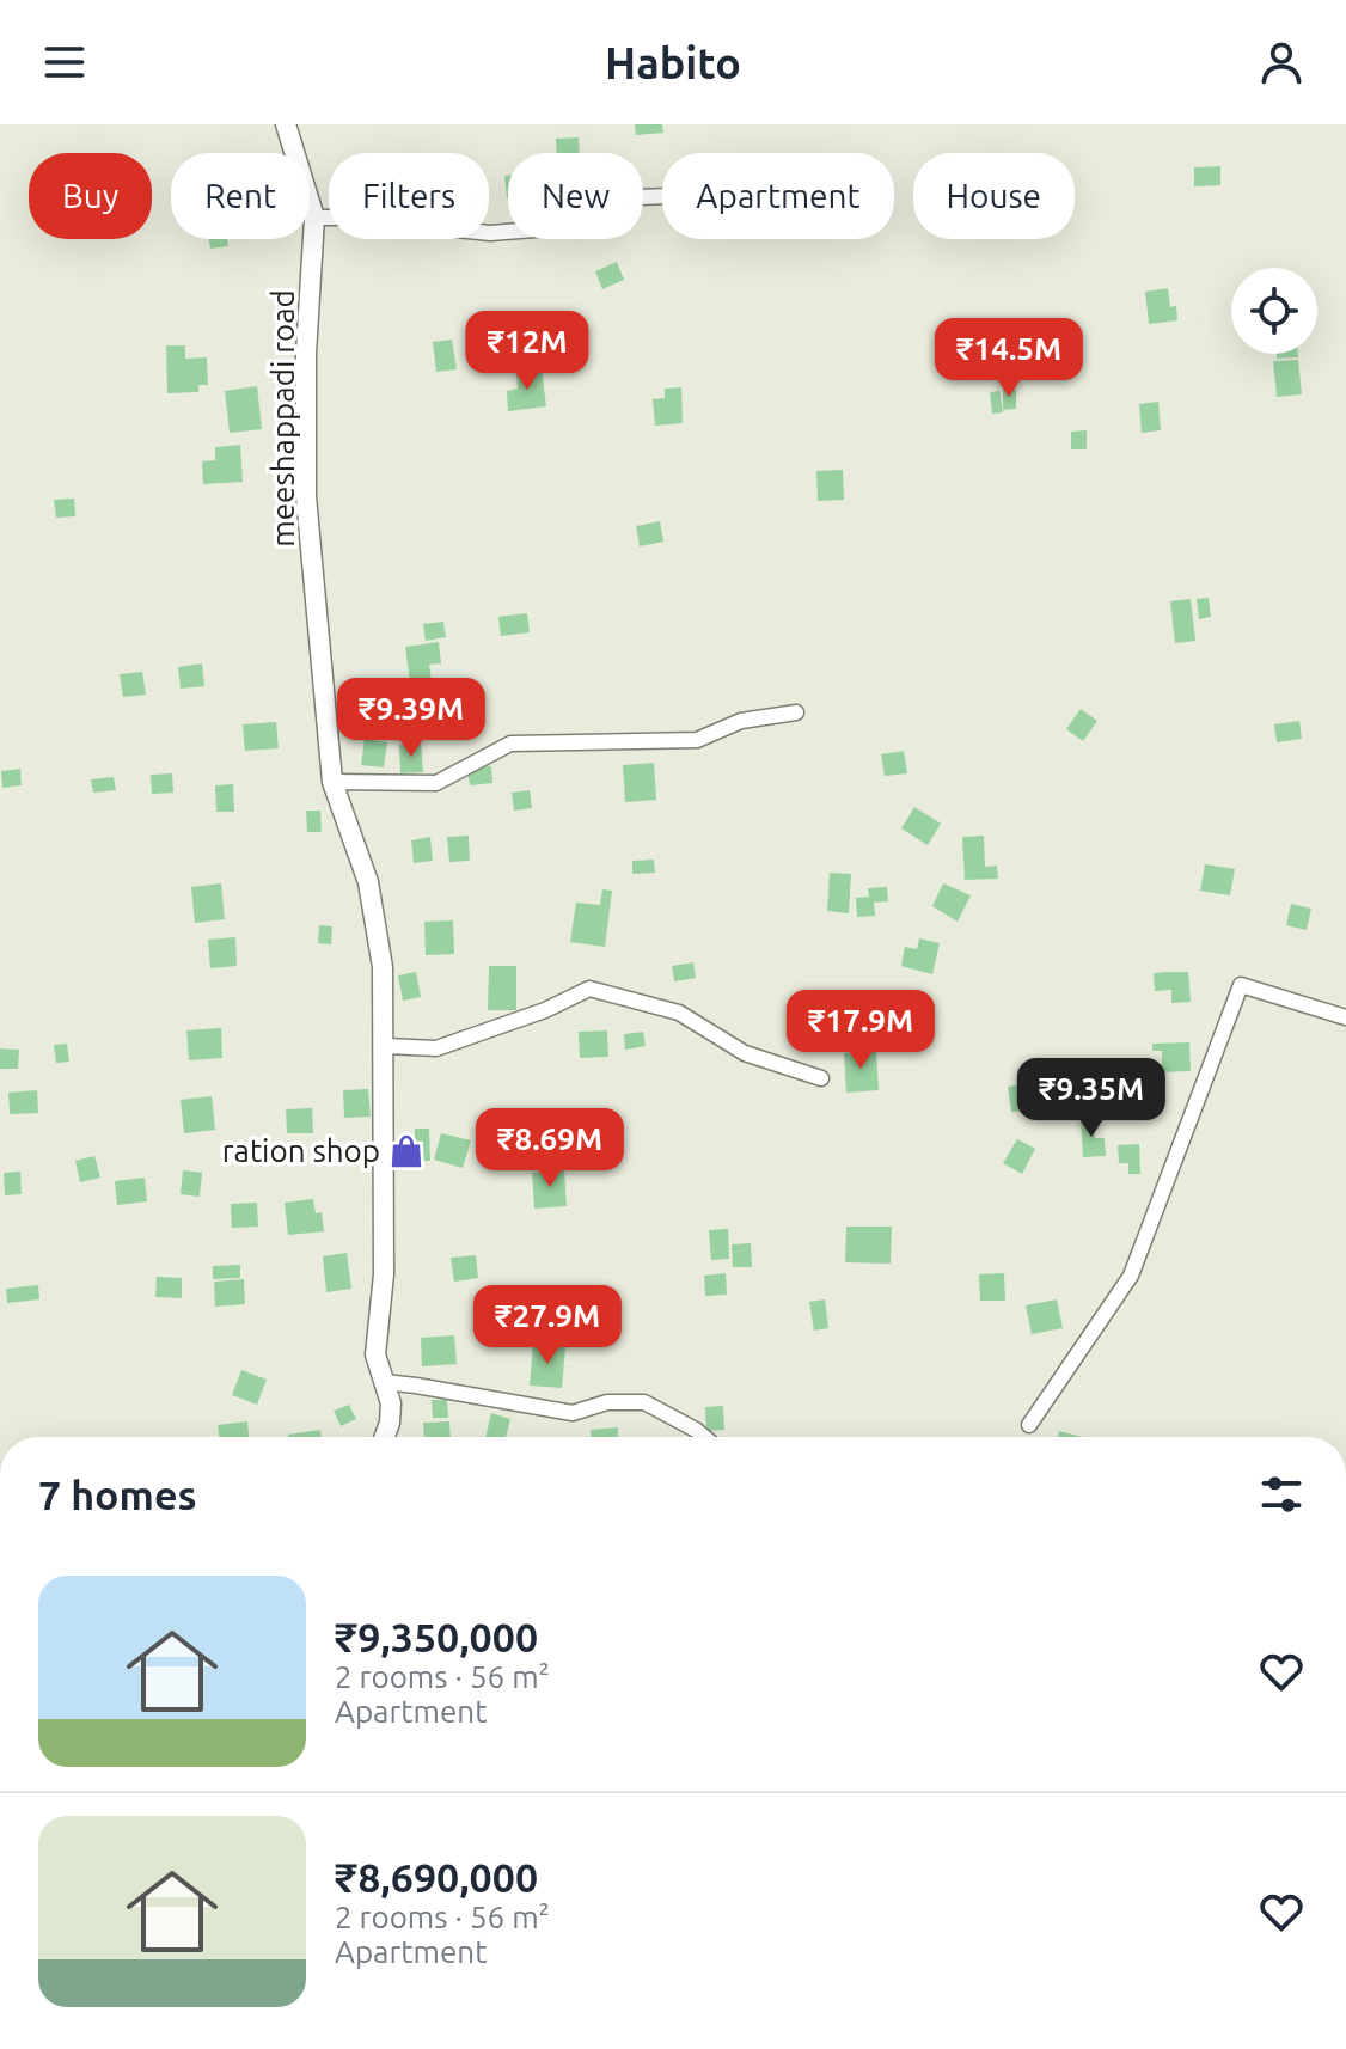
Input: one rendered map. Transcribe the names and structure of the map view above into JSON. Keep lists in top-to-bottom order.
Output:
{
  "streets": {
    "street": ["meeshappadi road"]
  },
  "places": {
    "shop": ["ration shop"]
  },
  "page": {
    "header": "Habito",
    "chip": [
      "Buy",
      "Rent",
      "Filters",
      "New",
      "Apartment",
      "House"
    ],
    "price": [
      "₹12M",
      "₹14.5M",
      "₹9.39M",
      "₹17.9M",
      "₹9.35M",
      "₹8.69M",
      "₹27.9M"
    ],
    "heading": "7 homes",
    "list": [
      {
        "name": "₹9,350,000",
        "note": "2 rooms · 56 m² · Apartment"
      },
      {
        "name": "₹8,690,000",
        "note": "2 rooms · 56 m² · Apartment"
      }
    ]
  }
}
